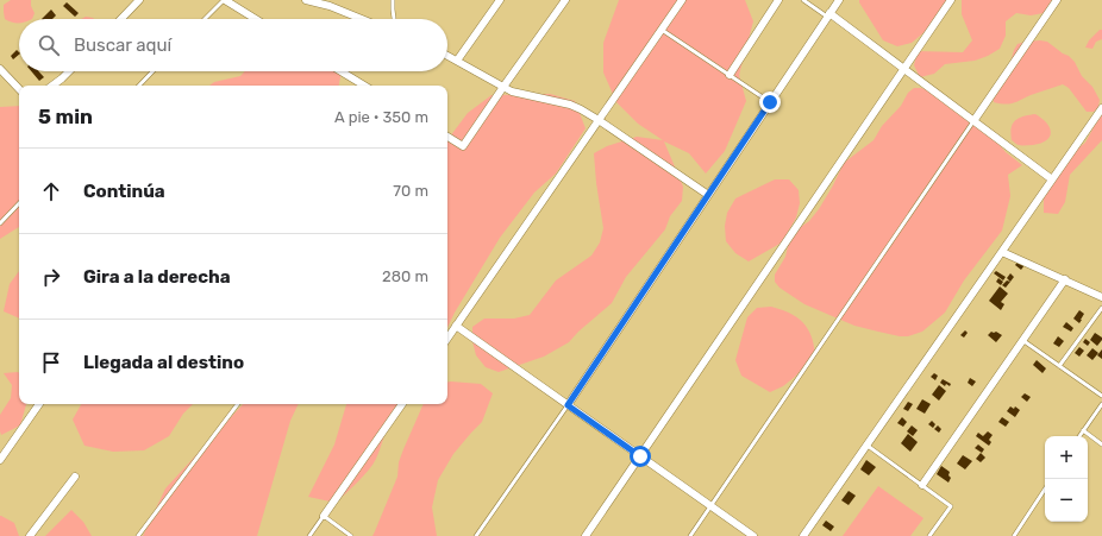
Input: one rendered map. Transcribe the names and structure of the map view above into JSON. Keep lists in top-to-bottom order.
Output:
{
  "page": {
    "search": "Buscar aquí",
    "heading": ["5 min", "A pie · 350 m"],
    "list": [
      ["Continúa", "70 m"],
      ["Gira a la derecha", "280 m"],
      "Llegada al destino"
    ],
    "map_buttons": ["+", "−"]
  }
}
